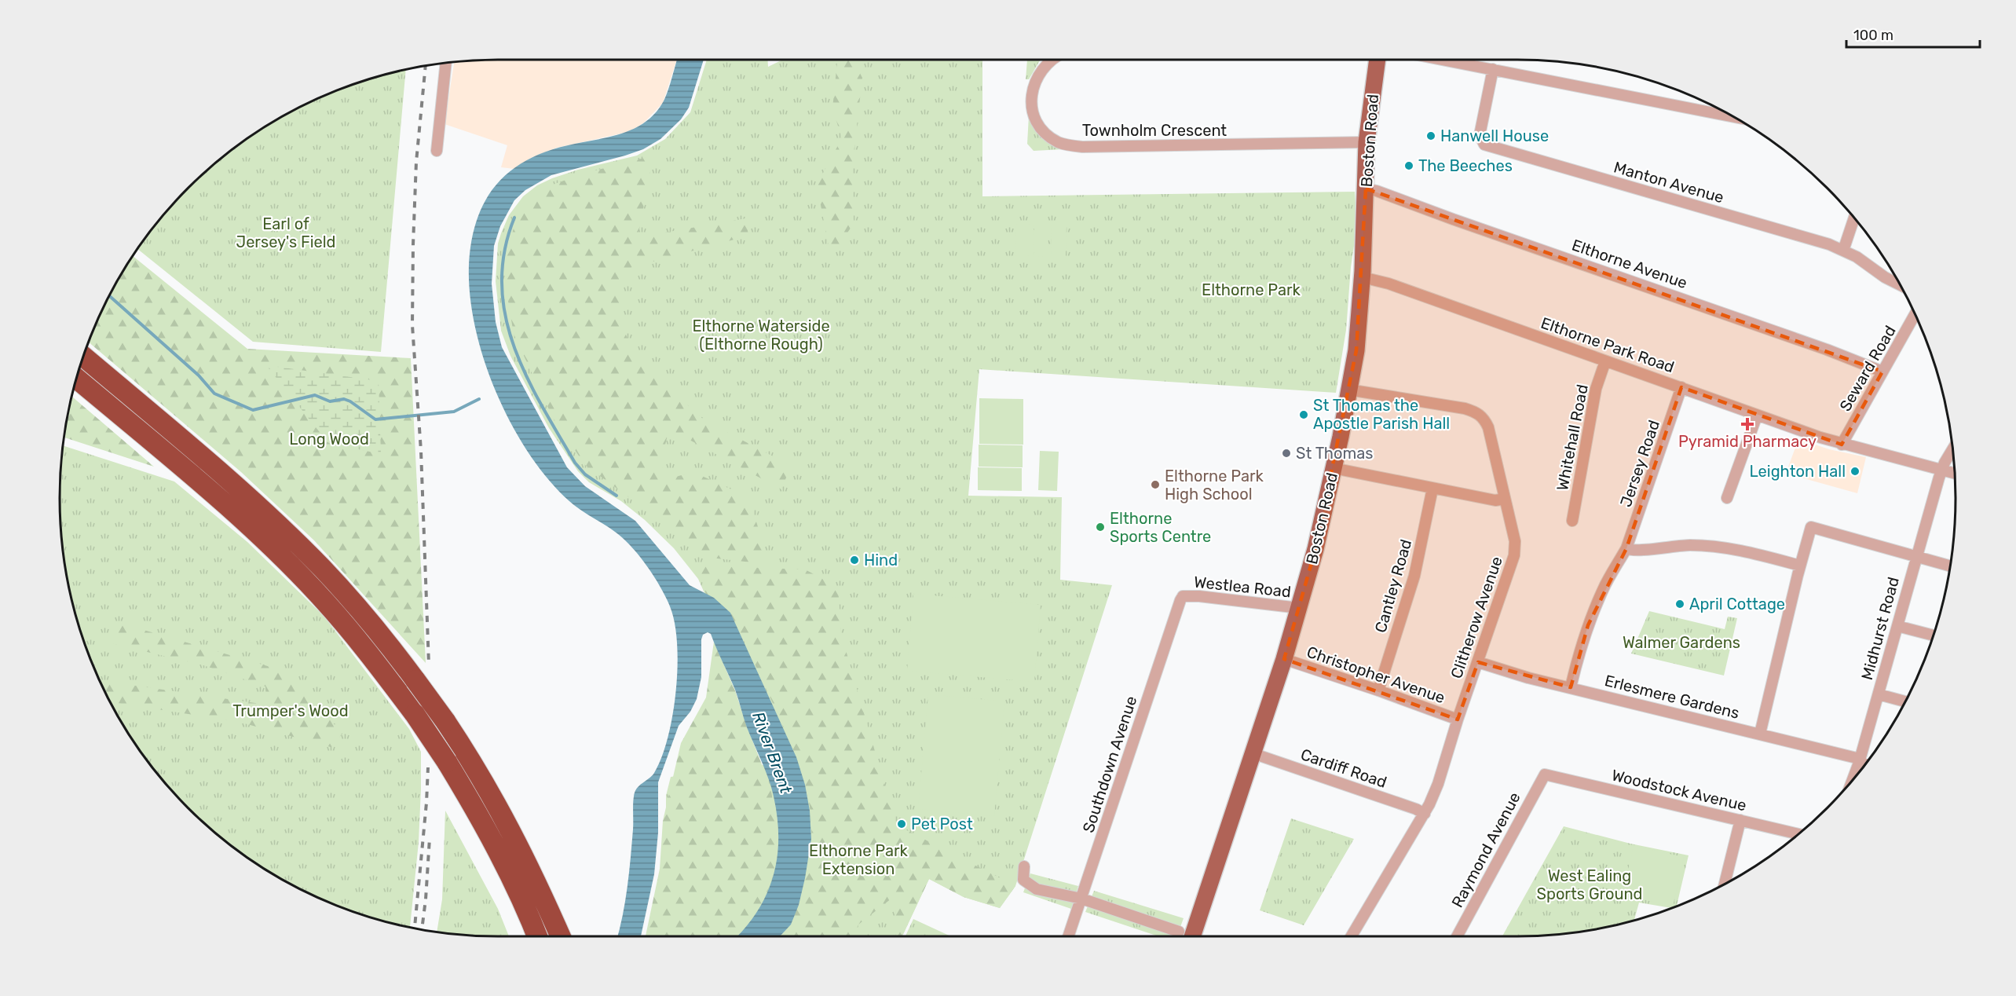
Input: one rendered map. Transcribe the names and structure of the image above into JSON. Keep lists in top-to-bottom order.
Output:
{
  "streets": {
    "main road": ["Boston Road"],
    "street": [
      "Townholm Crescent",
      "Manton Avenue",
      "Elthorne Avenue",
      "Elthorne Park Road",
      "Seward Road",
      "Whitehall Road",
      "Jersey Road",
      "Cantley Road",
      "Westlea Road",
      "Clitherow Avenue",
      "Midhurst Road",
      "Christopher Avenue",
      "Erlesmere Gardens",
      "Southdown Avenue",
      "Cardiff Road",
      "Woodstock Avenue",
      "Raymond Avenue"
    ]
  },
  "crossings": [
    ["Townholm Crescent", "Boston Road"],
    ["Boston Road", "Elthorne Avenue"],
    ["Boston Road", "Elthorne Park Road"],
    ["Boston Road", "Westlea Road"],
    ["Boston Road", "Clitherow Avenue"],
    ["Boston Road", "Christopher Avenue"],
    ["Boston Road", "Cardiff Road"],
    ["Elthorne Avenue", "Seward Road"],
    ["Elthorne Park Road", "Seward Road"],
    ["Elthorne Park Road", "Whitehall Road"],
    ["Elthorne Park Road", "Jersey Road"],
    ["Elthorne Park Road", "Midhurst Road"],
    ["Jersey Road", "Erlesmere Gardens"],
    ["Cantley Road", "Christopher Avenue"],
    ["Westlea Road", "Southdown Avenue"],
    ["Clitherow Avenue", "Christopher Avenue"],
    ["Clitherow Avenue", "Erlesmere Gardens"],
    ["Clitherow Avenue", "Cardiff Road"],
    ["Midhurst Road", "Erlesmere Gardens"],
    ["Woodstock Avenue", "Raymond Avenue"]
  ],
  "water": ["River Brent"],
  "parks": [
    "Earl of Jersey's Field",
    "Elthorne Park",
    "Elthorne Waterside (Elthorne Rough)",
    "Long Wood",
    "Walmer Gardens",
    "Trumper's Wood",
    "Elthorne Park Extension",
    "West Ealing Sports Ground"
  ],
  "places": {
    "other": [
      "Hanwell House",
      "The Beeches",
      "St Thomas the Apostle Parish Hall",
      "St Thomas",
      "Leighton Hall",
      "Elthorne Park High School",
      "Elthorne Sports Centre",
      "Hind",
      "April Cottage",
      "Pet Post"
    ],
    "health": ["Pyramid Pharmacy"]
  },
  "scale_bar": "100 m"
}
